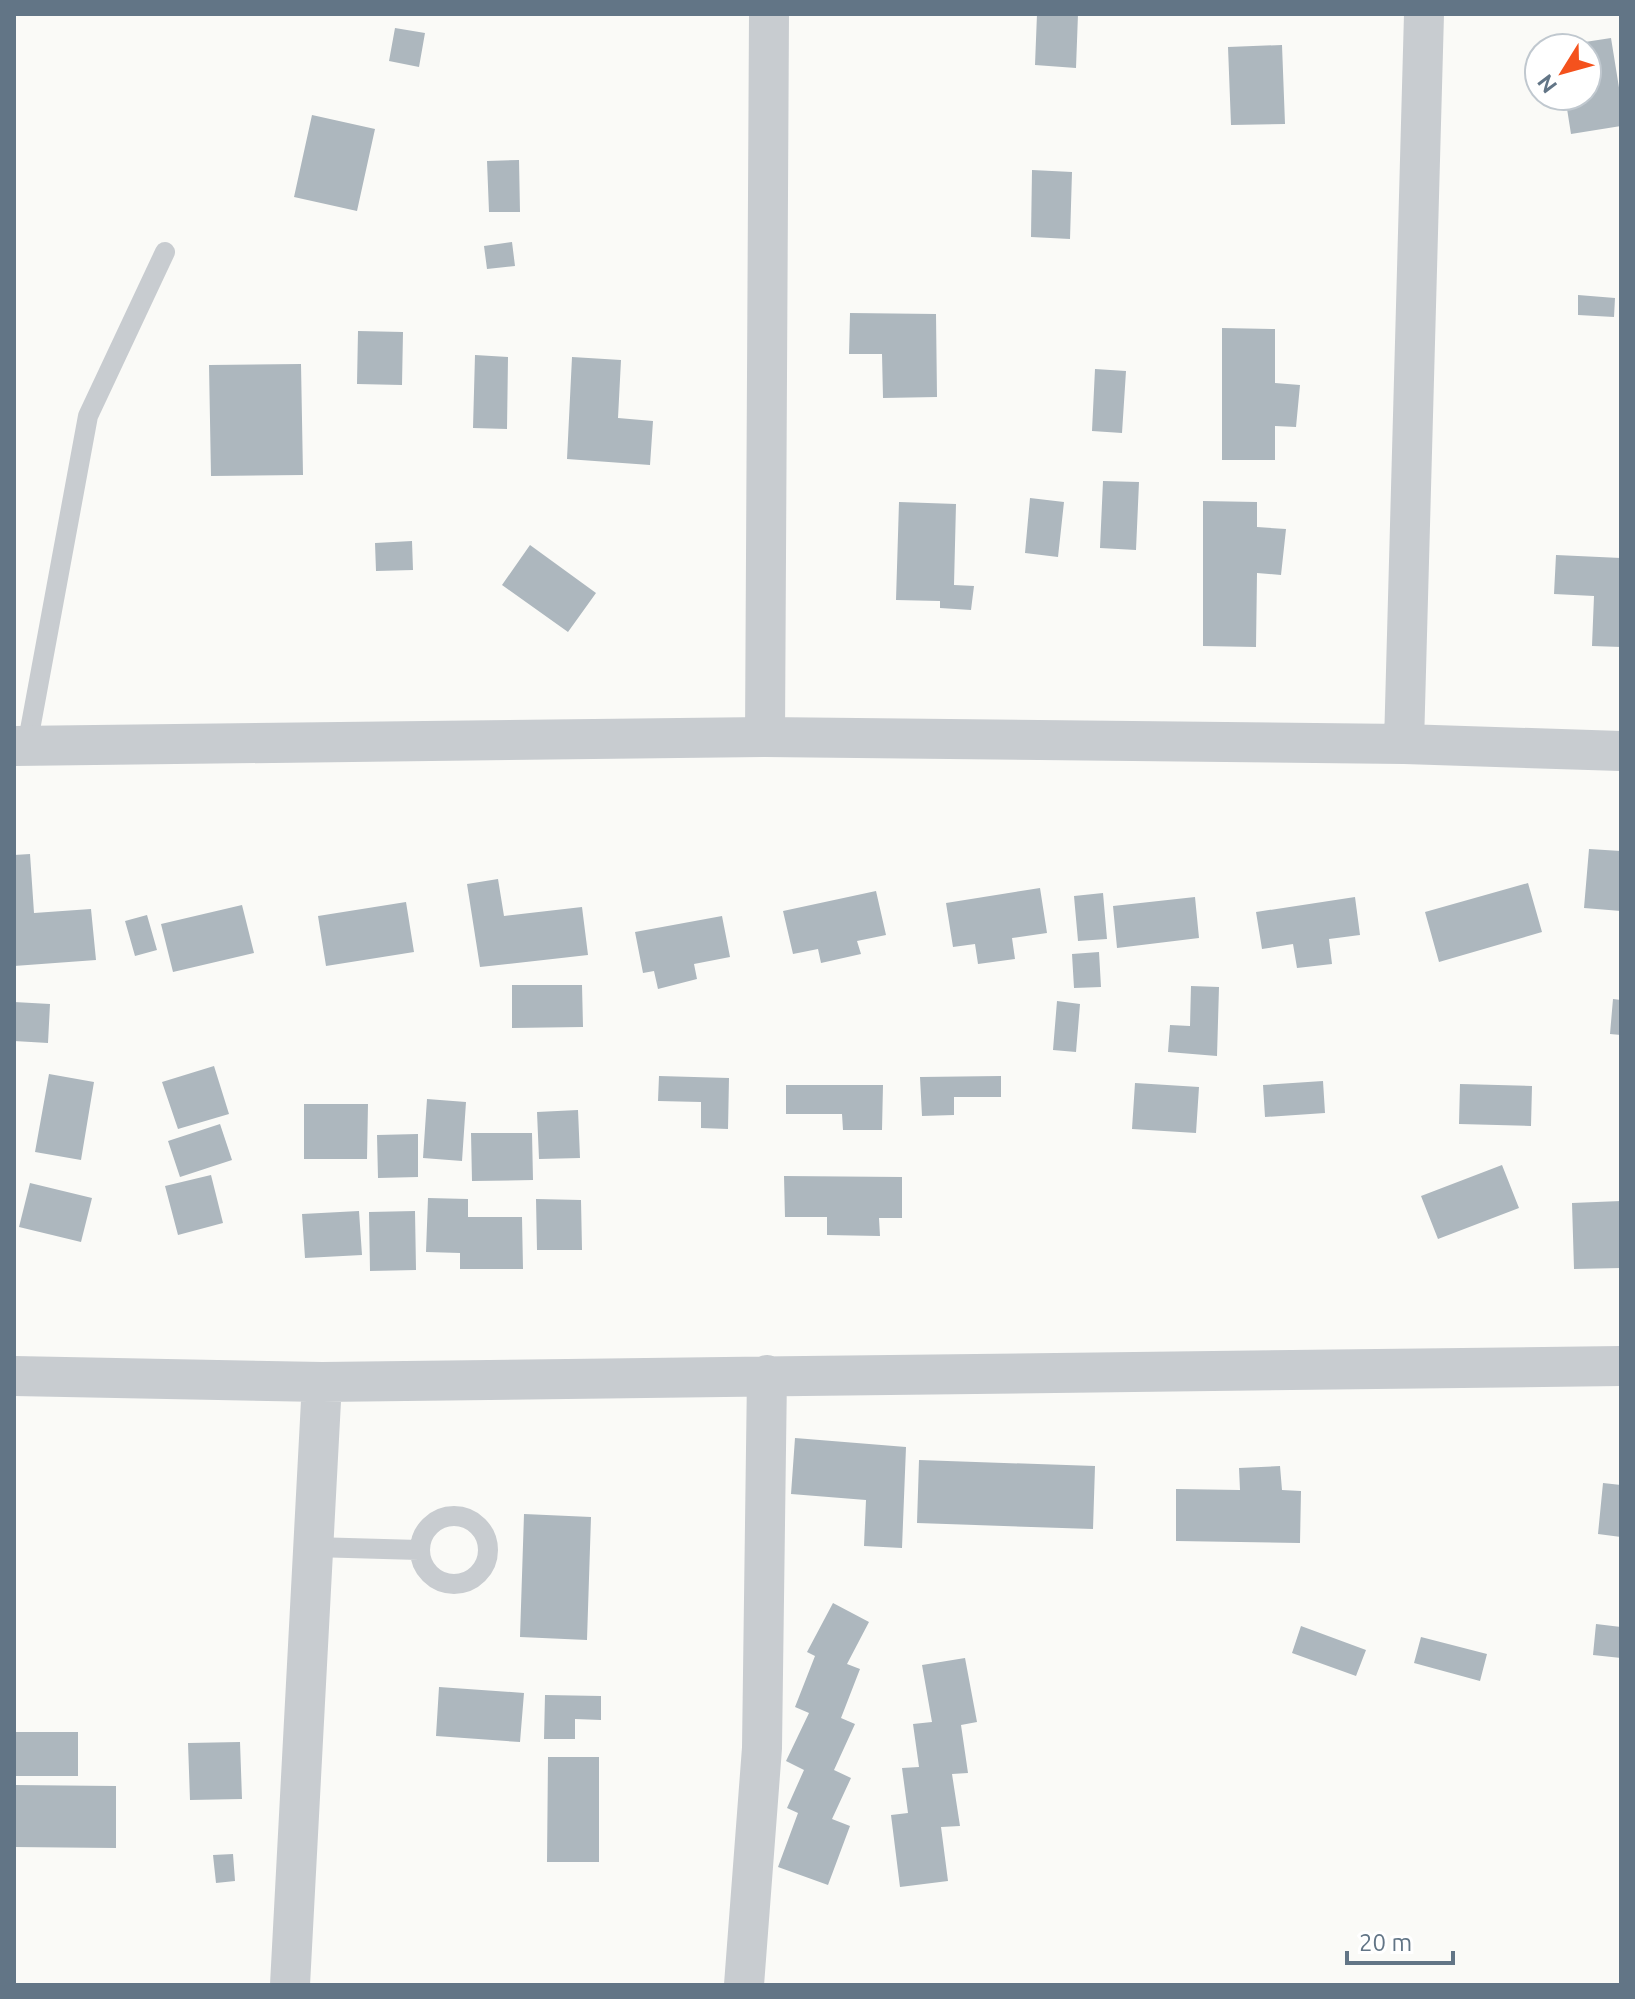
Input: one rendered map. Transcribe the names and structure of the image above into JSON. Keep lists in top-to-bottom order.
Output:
{
  "scale_bar": "20 m",
  "north": "bottom left"
}
